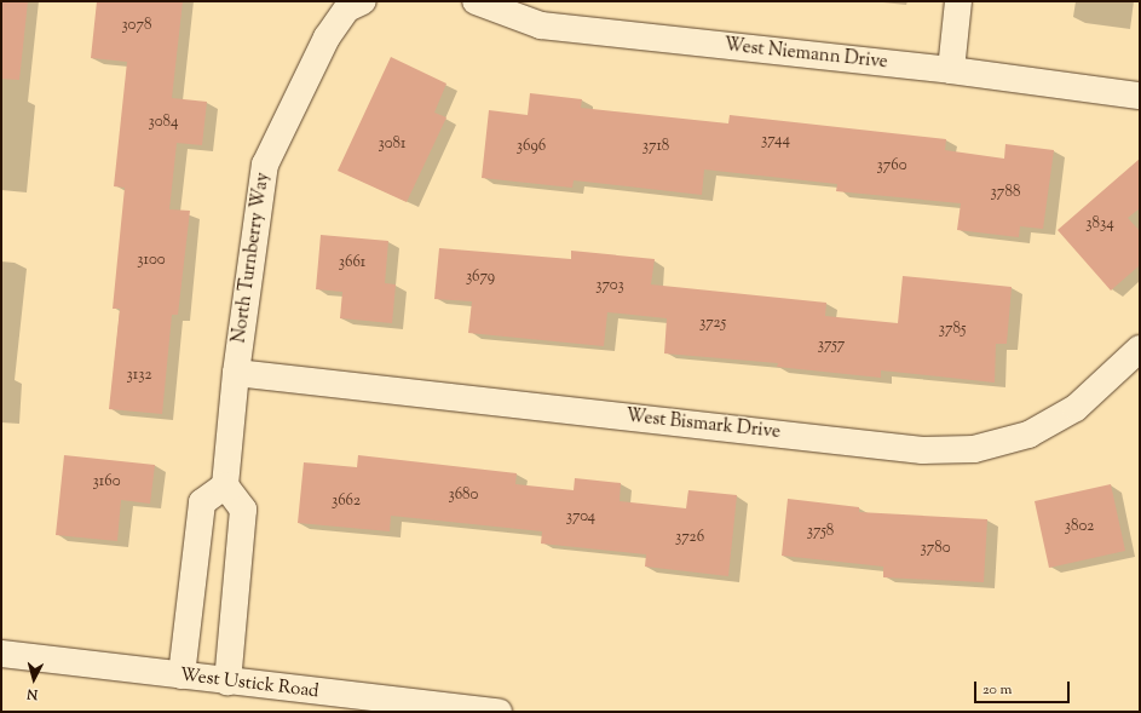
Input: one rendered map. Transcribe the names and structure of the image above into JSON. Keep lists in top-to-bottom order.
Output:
{
  "streets": {
    "street": [
      "West Niemann Drive",
      "North Turnberry Way",
      "West Bismark Drive",
      "West Ustick Road"
    ]
  },
  "crossings": [
    ["North Turnberry Way", "West Bismark Drive"]
  ],
  "house_numbers": [
    "3078",
    "3084",
    "3744",
    "3081",
    "3696",
    "3718",
    "3760",
    "3788",
    "3834",
    "3100",
    "3661",
    "3679",
    "3703",
    "3725",
    "3785",
    "3757",
    "3132",
    "3160",
    "3680",
    "3662",
    "3704",
    "3802",
    "3758",
    "3726",
    "3780"
  ],
  "scale_bar": "20 m",
  "north": "bottom"
}
